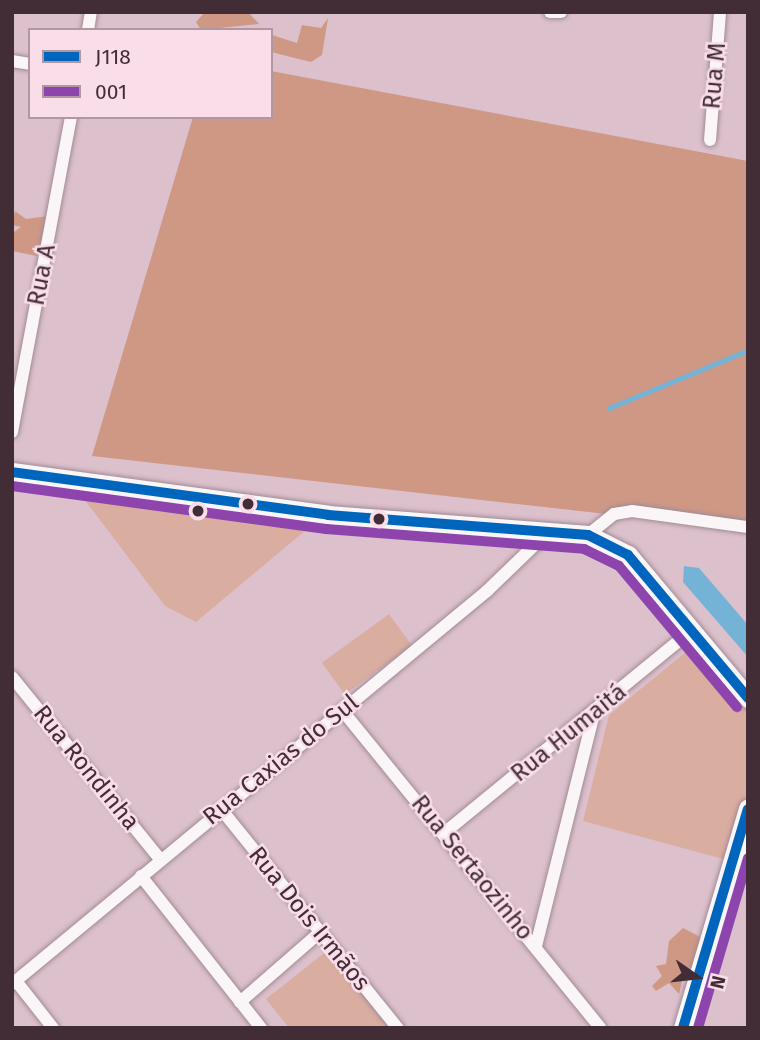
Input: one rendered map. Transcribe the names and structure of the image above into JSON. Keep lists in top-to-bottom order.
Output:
{
  "streets": {
    "street": [
      "Rua M",
      "Rua A",
      "Rua Humaitá",
      "Rua Caxias do Sul",
      "Rua Rondinha",
      "Rua Sertaozinho",
      "Rua Dois Irmãos"
    ]
  },
  "crossings": [
    ["Rua Humaitá", "Rua Sertaozinho"],
    ["Rua Caxias do Sul", "Rua Rondinha"],
    ["Rua Caxias do Sul", "Rua Sertaozinho"],
    ["Rua Caxias do Sul", "Rua Dois Irmãos"]
  ],
  "lines": ["transit line J118", "transit line 001"],
  "legend": ["J118", "001"],
  "north": "right"
}
